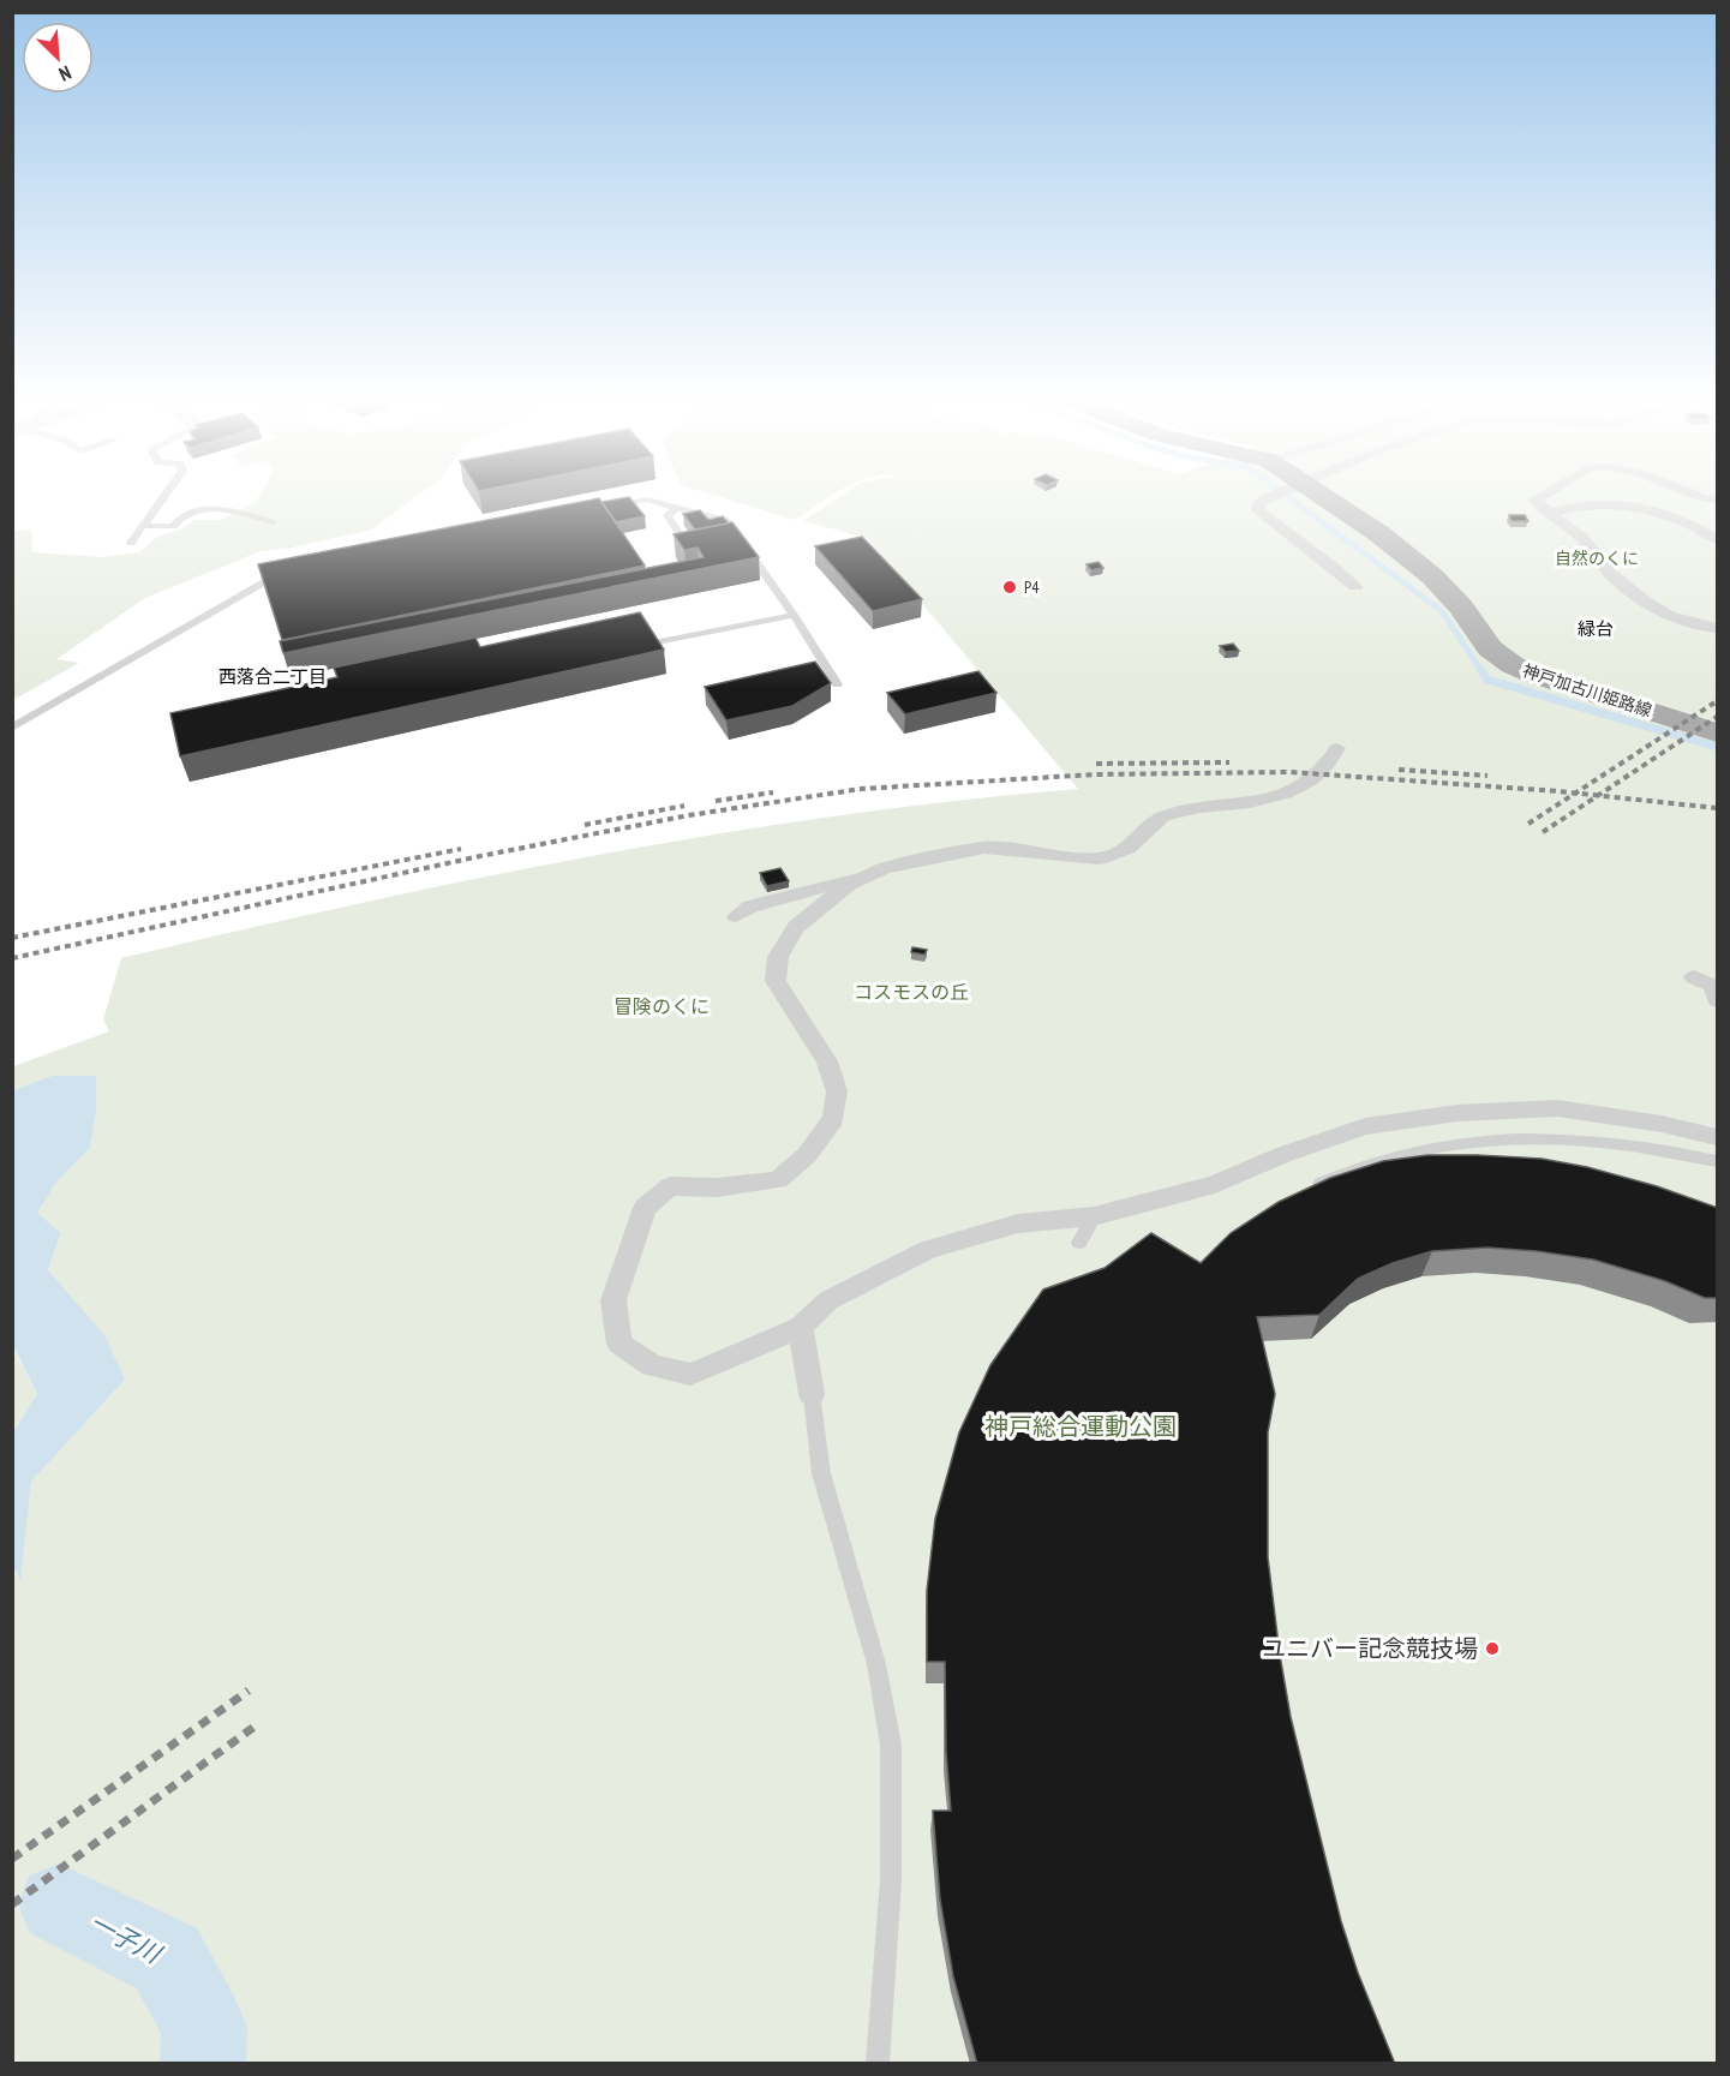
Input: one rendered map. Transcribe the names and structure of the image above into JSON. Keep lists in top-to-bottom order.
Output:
{
  "streets": {
    "main road": ["神戸加古川姫路線"]
  },
  "districts": ["緑台", "西落合二丁目"],
  "water": ["一子川"],
  "parks": [
    "自然のくに",
    "コスモスの丘",
    "冒険のくに",
    "神戸総合運動公園"
  ],
  "places": ["P4", "ユニバー記念競技場"],
  "north": "bottom right"
}
